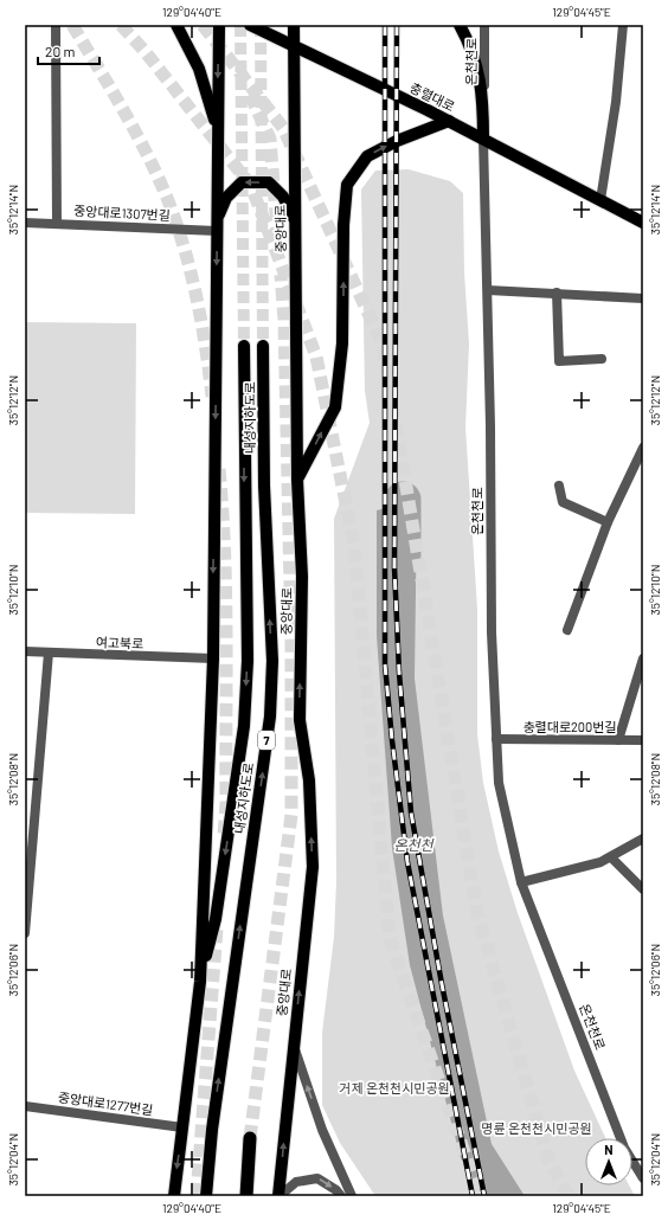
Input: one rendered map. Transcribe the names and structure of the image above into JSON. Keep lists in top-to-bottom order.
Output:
{
  "streets": {
    "main road": [
      "충렬대로",
      "중앙대로",
      "내성지하도로",
      "7"
    ],
    "street": [
      "온천천로",
      "중앙대로1307번길",
      "여고북로",
      "충렬대로200번길",
      "중앙대로1277번길"
    ]
  },
  "crossings": [
    ["온천천로", "충렬대로"],
    ["온천천로", "충렬대로200번길"],
    ["충렬대로", "중앙대로"]
  ],
  "water": ["온천천"],
  "parks": ["거제 온천천시민공원", "명륜 온천천시민공원"],
  "scale_bar": "20 m",
  "north": "top",
  "coordinates": [
    "129°04'40\"E",
    "129°04'45\"E",
    "35°12'14\"N",
    "35°12'12\"N",
    "35°12'10\"N",
    "35°12'08\"N",
    "35°12'06\"N",
    "35°12'04\"N"
  ]
}
